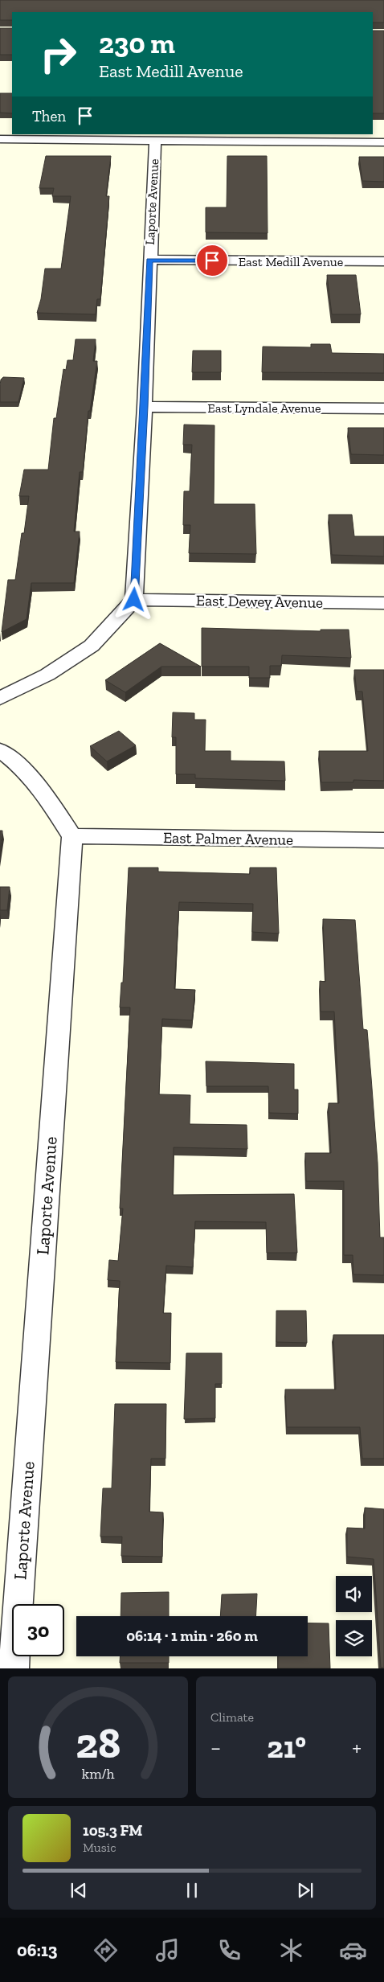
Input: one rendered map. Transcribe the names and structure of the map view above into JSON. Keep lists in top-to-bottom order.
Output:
{
  "streets": {
    "street": [
      "Laporte Avenue",
      "East Medill Avenue",
      "East Lyndale Avenue",
      "East Dewey Avenue",
      "East Palmer Avenue"
    ]
  },
  "crossings": [
    ["Laporte Avenue", "East Medill Avenue"],
    ["Laporte Avenue", "East Lyndale Avenue"],
    ["Laporte Avenue", "East Dewey Avenue"],
    ["Laporte Avenue", "East Palmer Avenue"]
  ],
  "page": {
    "turn": ["230 m", "East Medill Avenue"],
    "then": "Then",
    "limit": "30",
    "trip": "06:14 · 1 min · 260 m",
    "tile": "Climate",
    "heat": ["−", "21°", "+"],
    "song": ["105.3 FM", "Music"],
    "tabs": "06:13",
    "gauge": ["28", "km/h"]
  }
}
